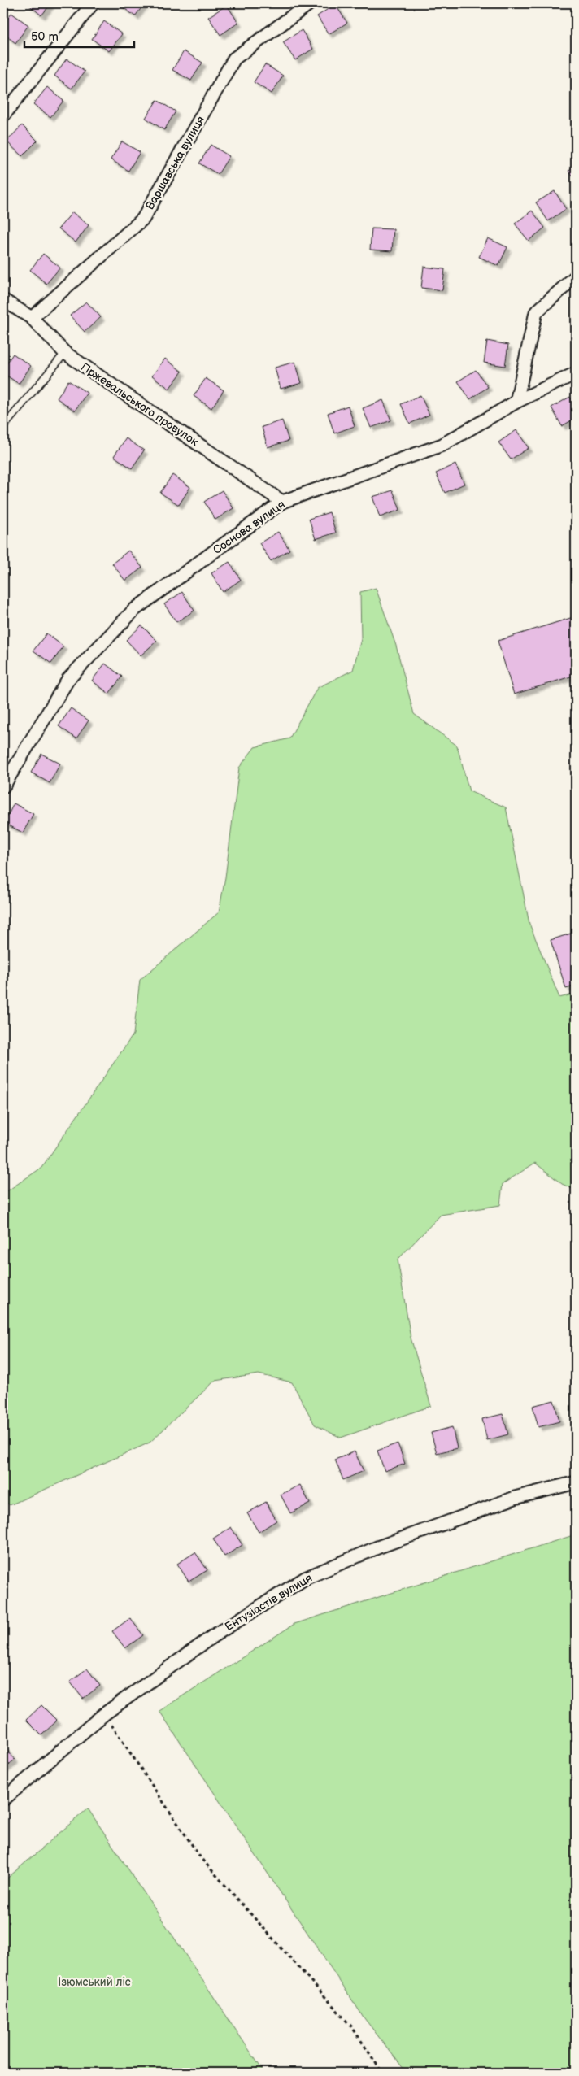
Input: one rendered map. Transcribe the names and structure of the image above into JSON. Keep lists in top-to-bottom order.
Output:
{
  "streets": {
    "street": [
      "Варшавська вулиця",
      "Пржевальського провулок",
      "Соснова вулиця",
      "Ентузіастів вулиця"
    ]
  },
  "crossings": [
    ["Варшавська вулиця", "Пржевальського провулок"],
    ["Пржевальського провулок", "Соснова вулиця"]
  ],
  "parks": ["Ізюмський ліс"],
  "scale_bar": "50 m"
}
